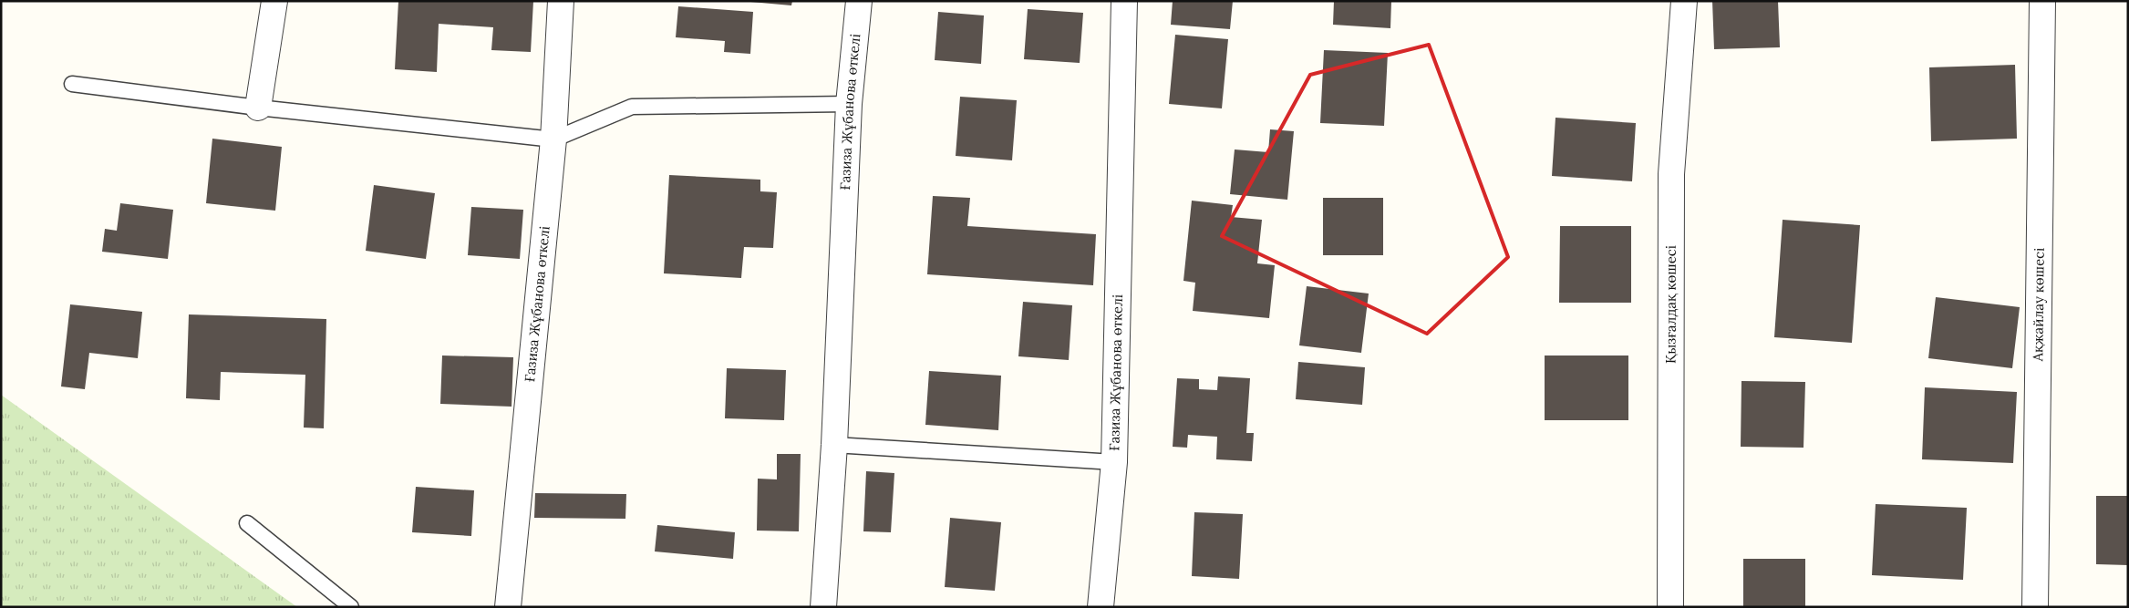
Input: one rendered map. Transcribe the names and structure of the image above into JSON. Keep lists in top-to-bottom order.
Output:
{
  "streets": {
    "street": ["Ғазиза Жұбанова өткелі", "Қызғалдақ көшесі", "Ақжайлау көшесі"]
  }
}
